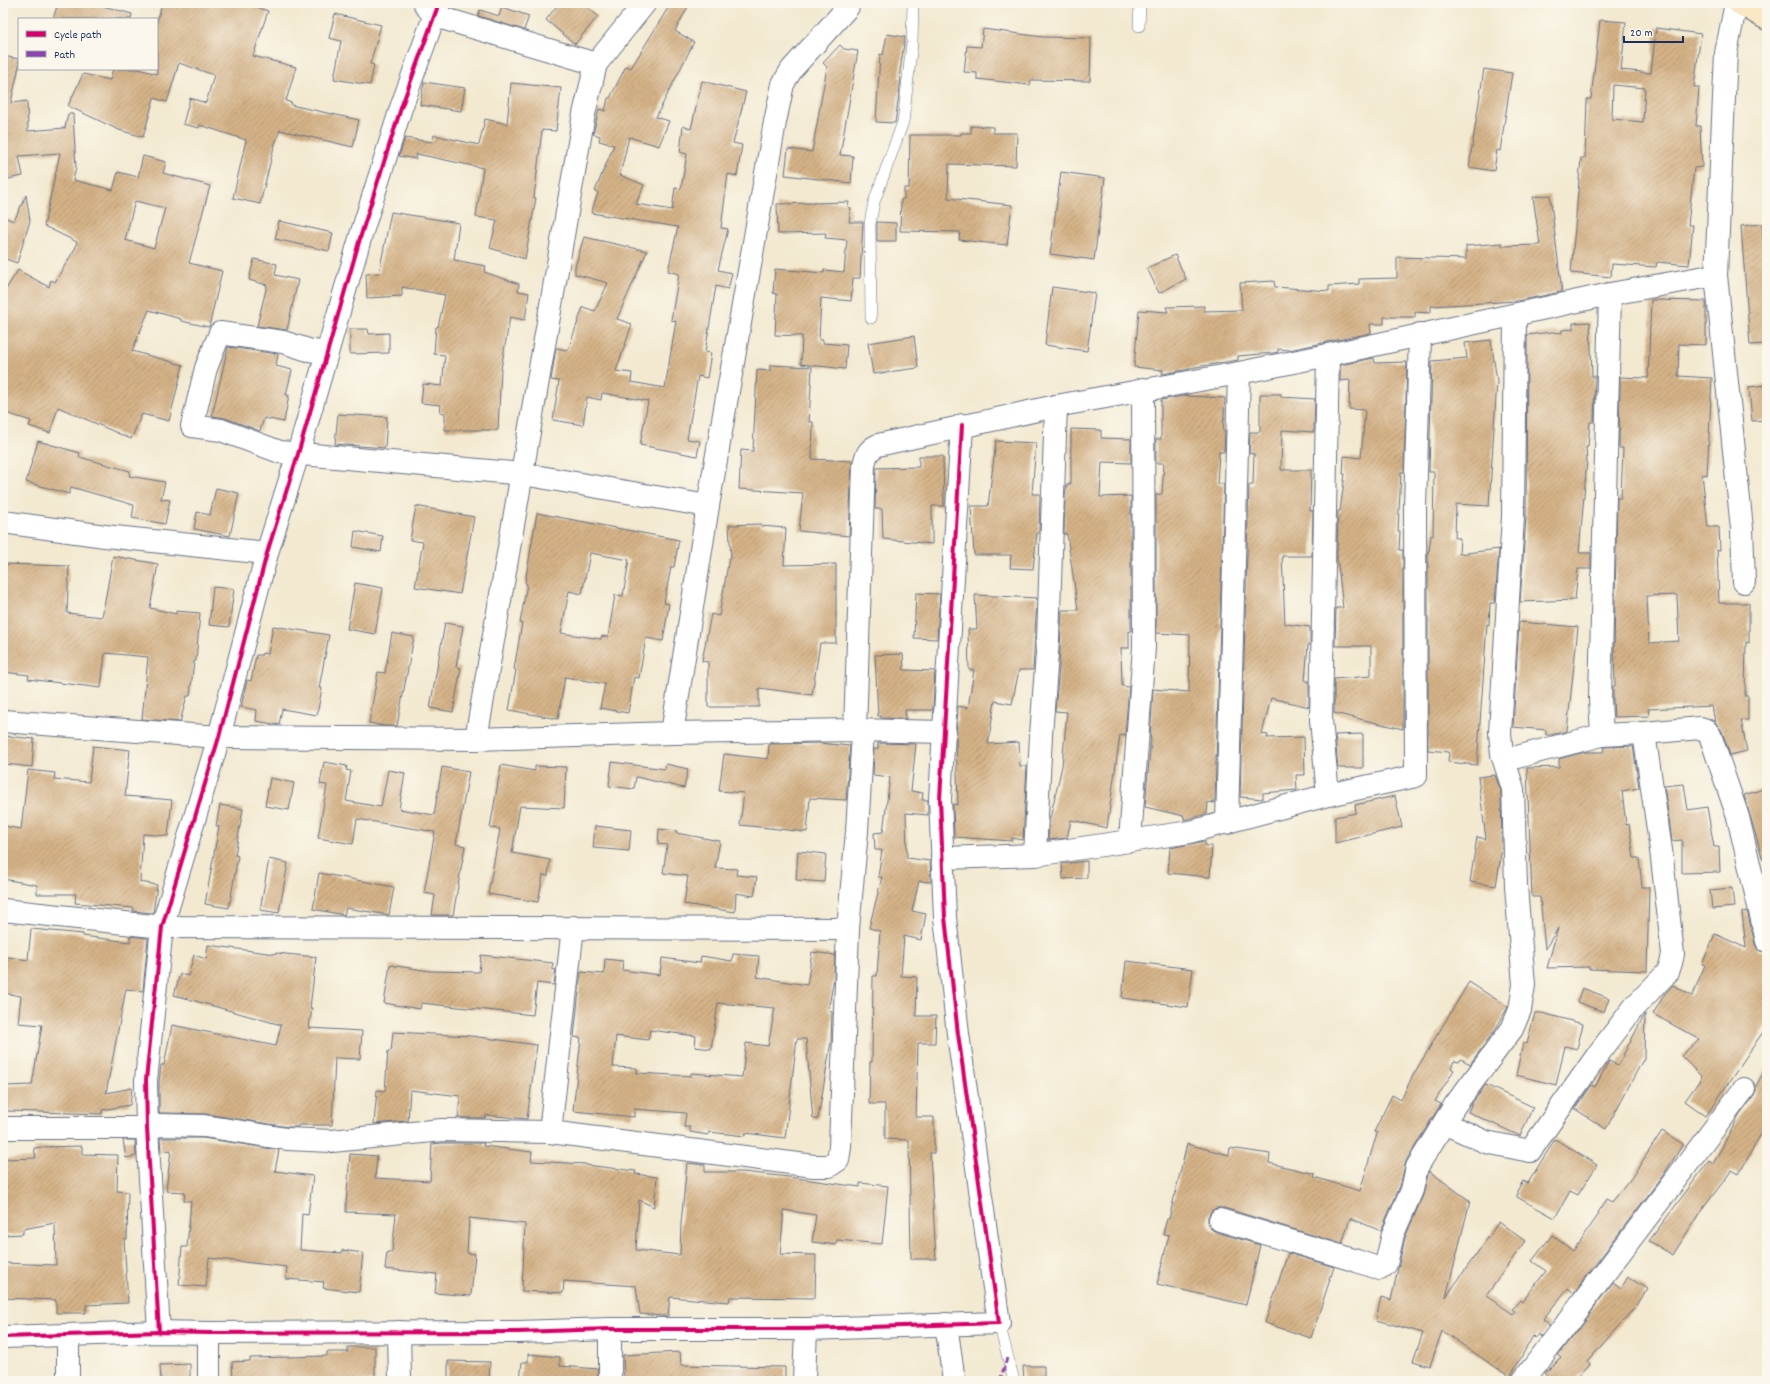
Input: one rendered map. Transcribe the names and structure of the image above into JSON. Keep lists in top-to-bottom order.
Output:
{
  "legend": ["Cycle path", "Path"],
  "scale_bar": "20 m"
}
